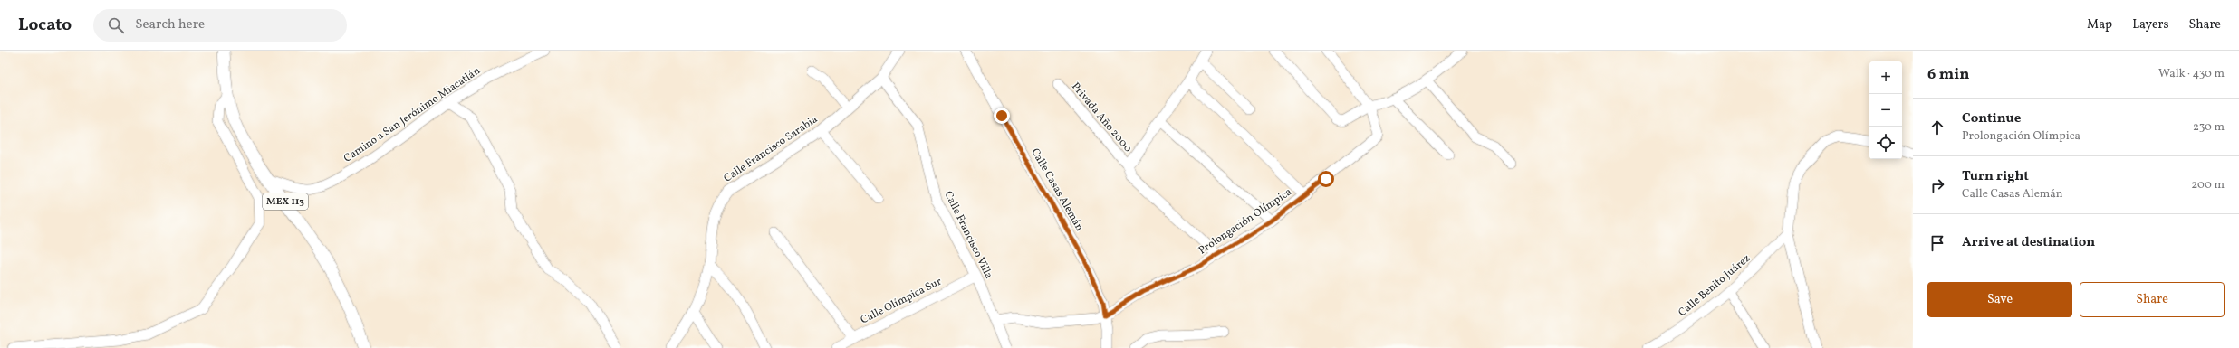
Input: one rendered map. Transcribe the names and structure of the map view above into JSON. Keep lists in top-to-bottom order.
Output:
{
  "streets": {
    "main road": ["MEX 113"],
    "street": [
      "Camino a San Jerónimo Miacatlán",
      "Privada Año 2000",
      "Calle Francisco Sarabia",
      "Calle Casas Alemán",
      "Prolongación Olímpica",
      "Calle Francisco Villa",
      "Calle Benito Juárez",
      "Calle Olímpica Sur"
    ]
  },
  "crossings": [
    ["Camino a San Jerónimo Miacatlán", "MEX 113"],
    ["Privada Año 2000", "Prolongación Olímpica"],
    ["Calle Francisco Sarabia", "Calle Francisco Villa"],
    ["Calle Casas Alemán", "Prolongación Olímpica"],
    ["Prolongación Olímpica", "Calle Francisco Villa"],
    ["Calle Francisco Villa", "Calle Olímpica Sur"]
  ],
  "page": {
    "header": "Locato",
    "search": "Search here",
    "nav": ["Map", "Layers", "Share"],
    "heading": ["6 min", "Walk · 430 m"],
    "map_buttons": ["+", "−"],
    "list": [
      ["Continue", "Prolongación Olímpica", "230 m"],
      ["Turn right", "Calle Casas Alemán", "200 m"],
      "Arrive at destination"
    ],
    "buttons": ["Save", "Share"]
  }
}
